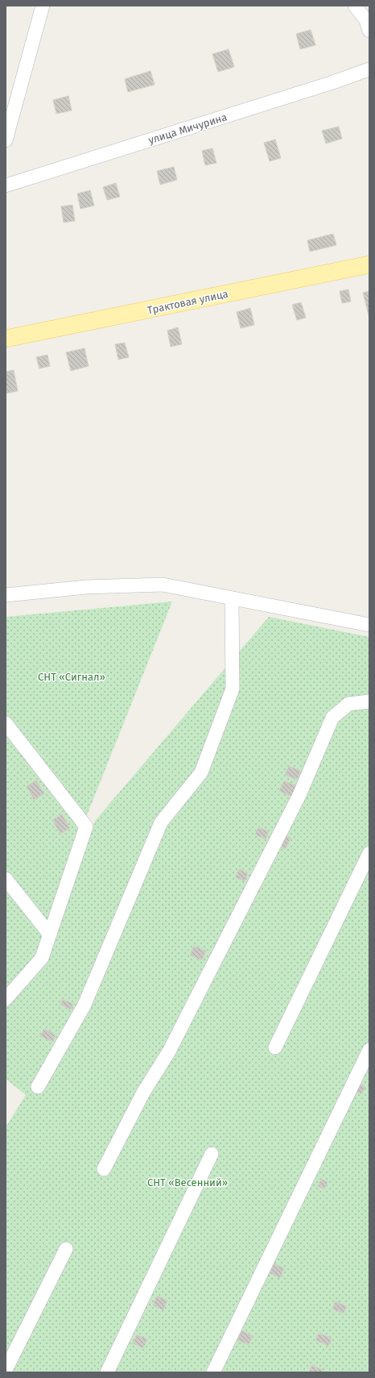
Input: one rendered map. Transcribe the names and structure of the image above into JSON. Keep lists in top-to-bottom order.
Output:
{
  "streets": {
    "main road": ["Трактовая улица"],
    "street": ["улица Мичурина"]
  },
  "parks": ["СНТ «Сигнал»", "СНТ «Весенний»"]
}
